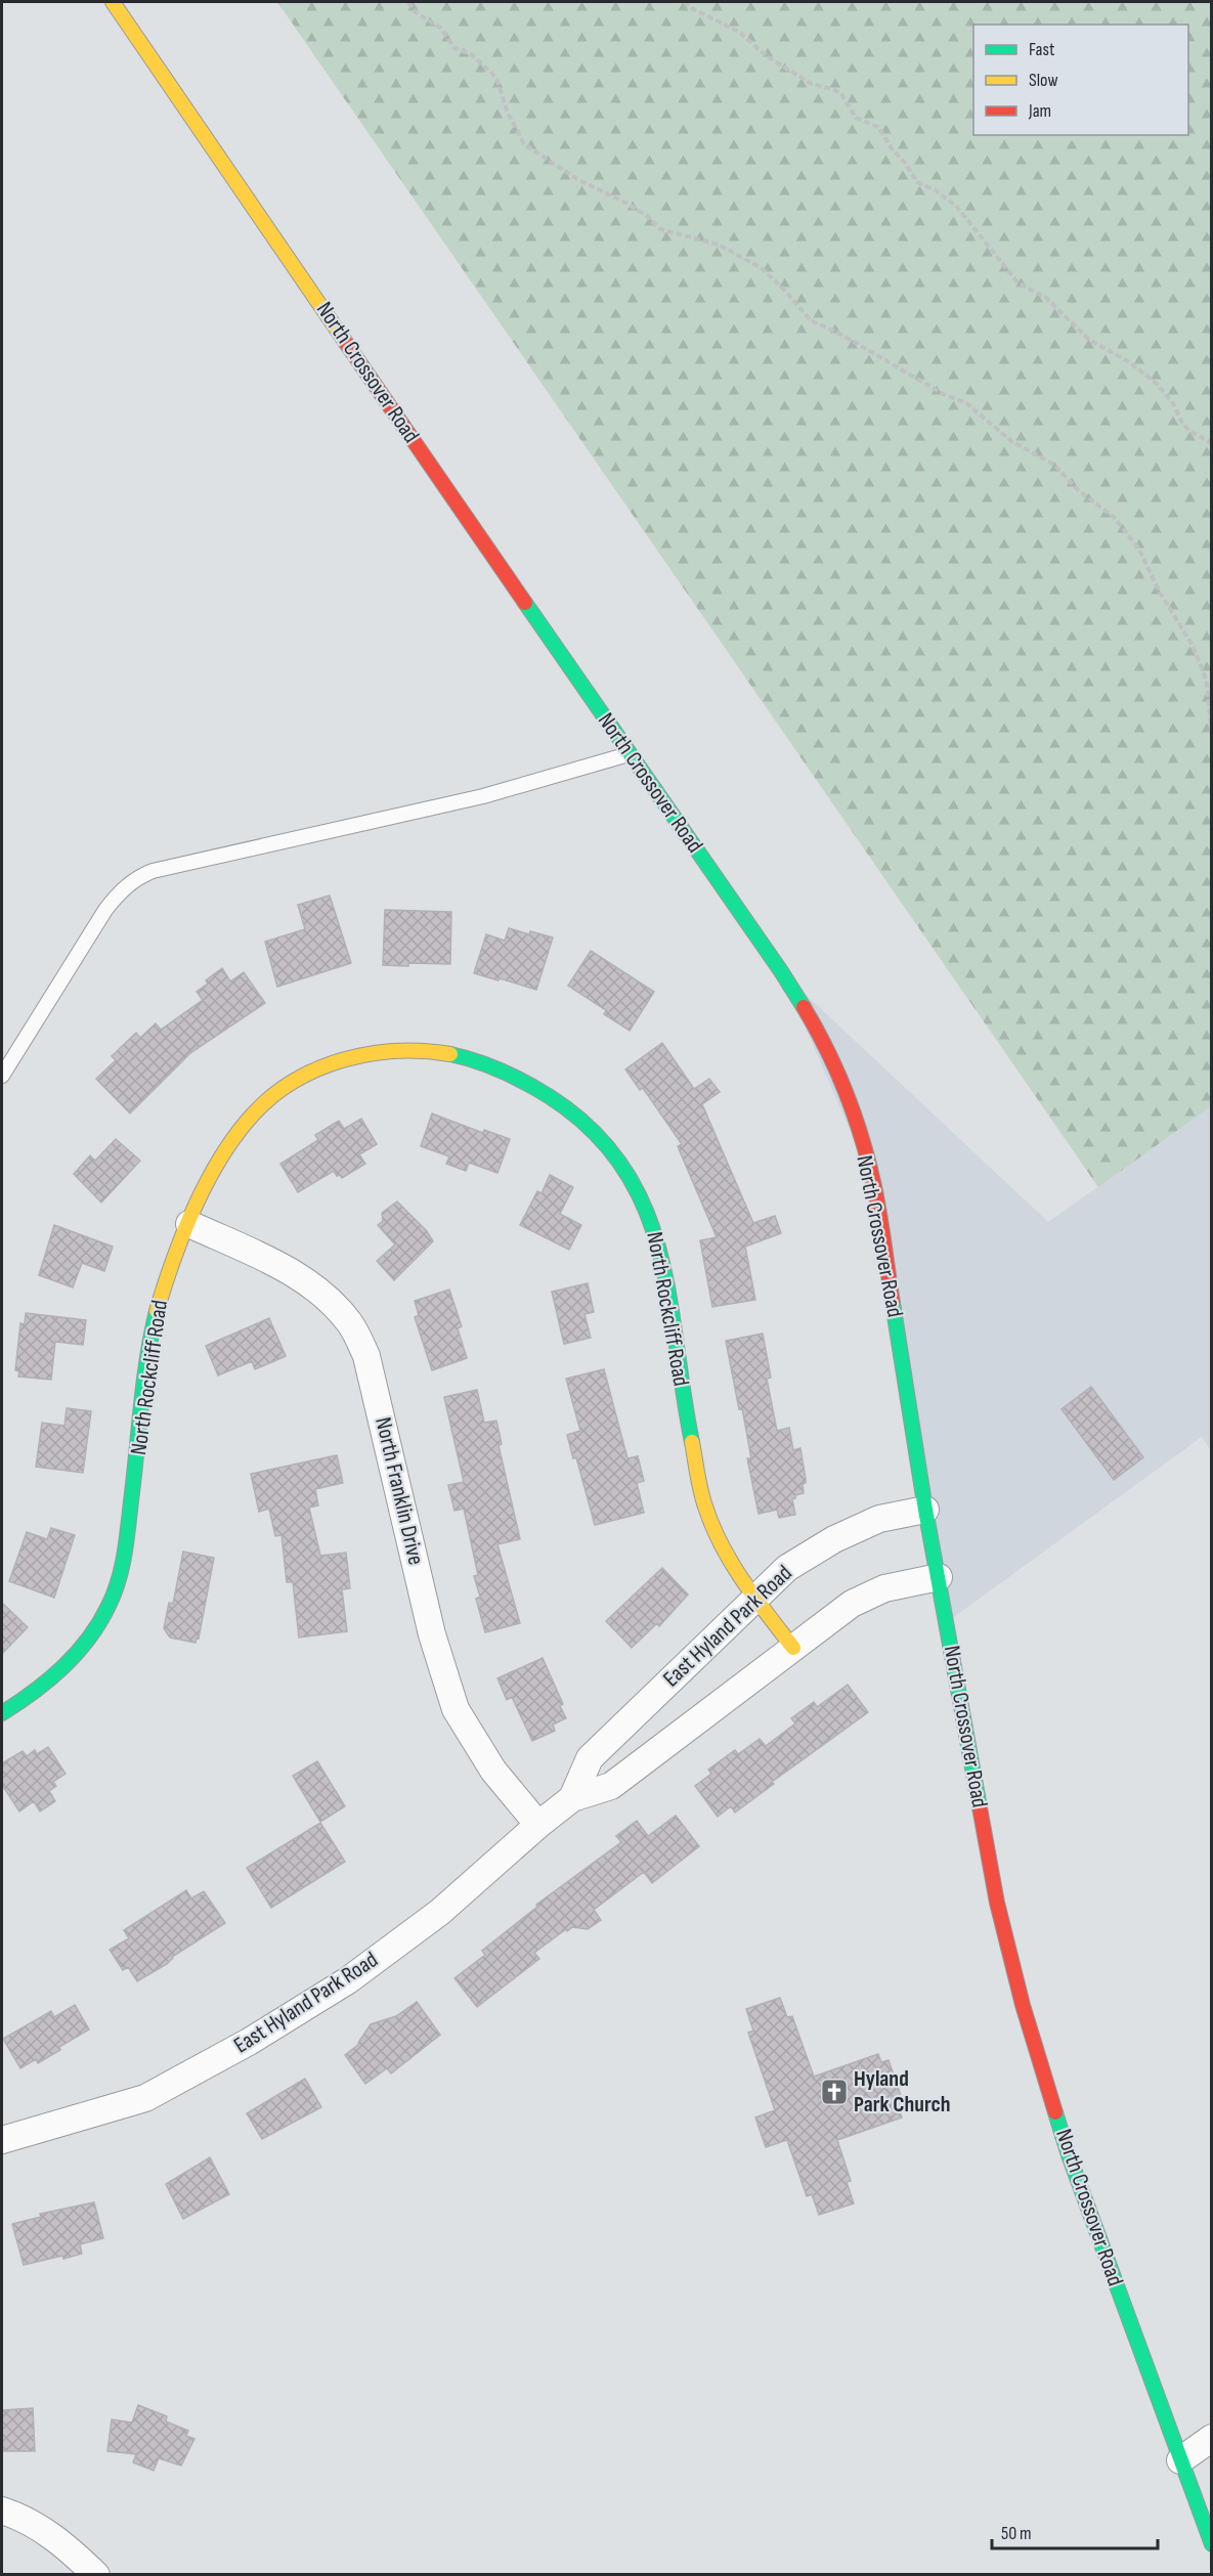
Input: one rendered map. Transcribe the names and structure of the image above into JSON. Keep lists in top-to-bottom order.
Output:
{
  "streets": {
    "main road": ["North Crossover Road", "North Rockcliff Road"],
    "street": ["North Franklin Drive", "East Hyland Park Road"]
  },
  "crossings": [
    ["North Crossover Road", "East Hyland Park Road"],
    ["North Rockcliff Road", "North Franklin Drive"],
    ["North Rockcliff Road", "East Hyland Park Road"],
    ["North Franklin Drive", "East Hyland Park Road"]
  ],
  "places": {
    "church": ["Hyland Park Church"]
  },
  "legend": ["Fast", "Slow", "Jam"],
  "scale_bar": "50 m"
}
